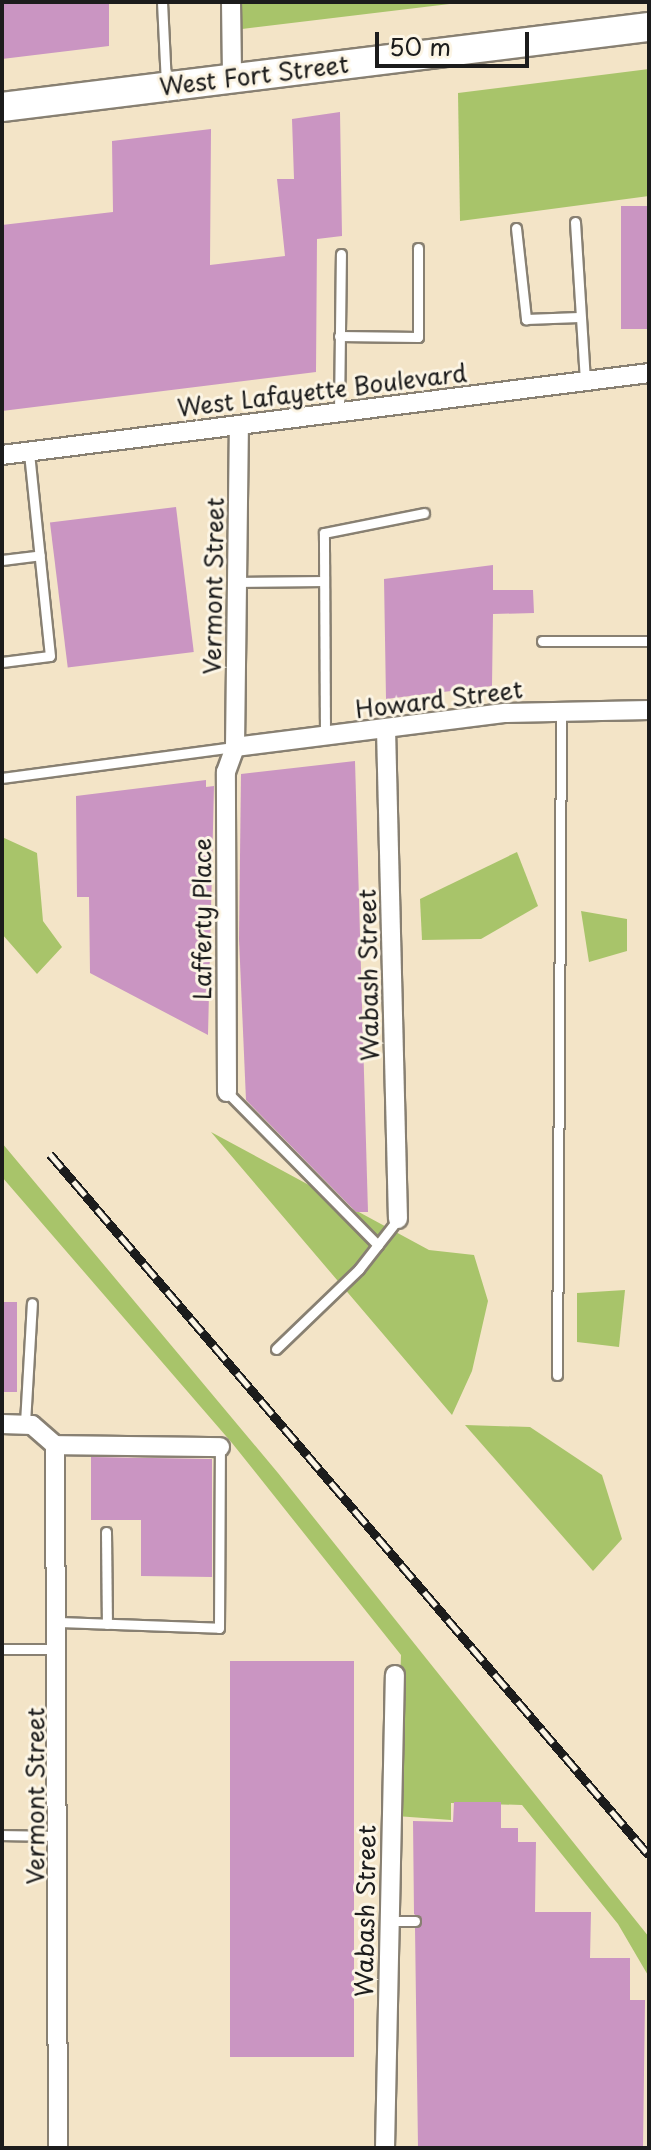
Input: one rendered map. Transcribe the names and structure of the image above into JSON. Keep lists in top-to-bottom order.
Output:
{
  "streets": {
    "main road": ["West Fort Street"],
    "street": [
      "West Lafayette Boulevard",
      "Vermont Street",
      "Howard Street",
      "Lafferty Place",
      "Wabash Street"
    ]
  },
  "crossings": [
    ["West Lafayette Boulevard", "Vermont Street"],
    ["Vermont Street", "Howard Street"],
    ["Vermont Street", "Lafferty Place"],
    ["Howard Street", "Lafferty Place"],
    ["Howard Street", "Wabash Street"]
  ],
  "scale_bar": "50 m"
}
